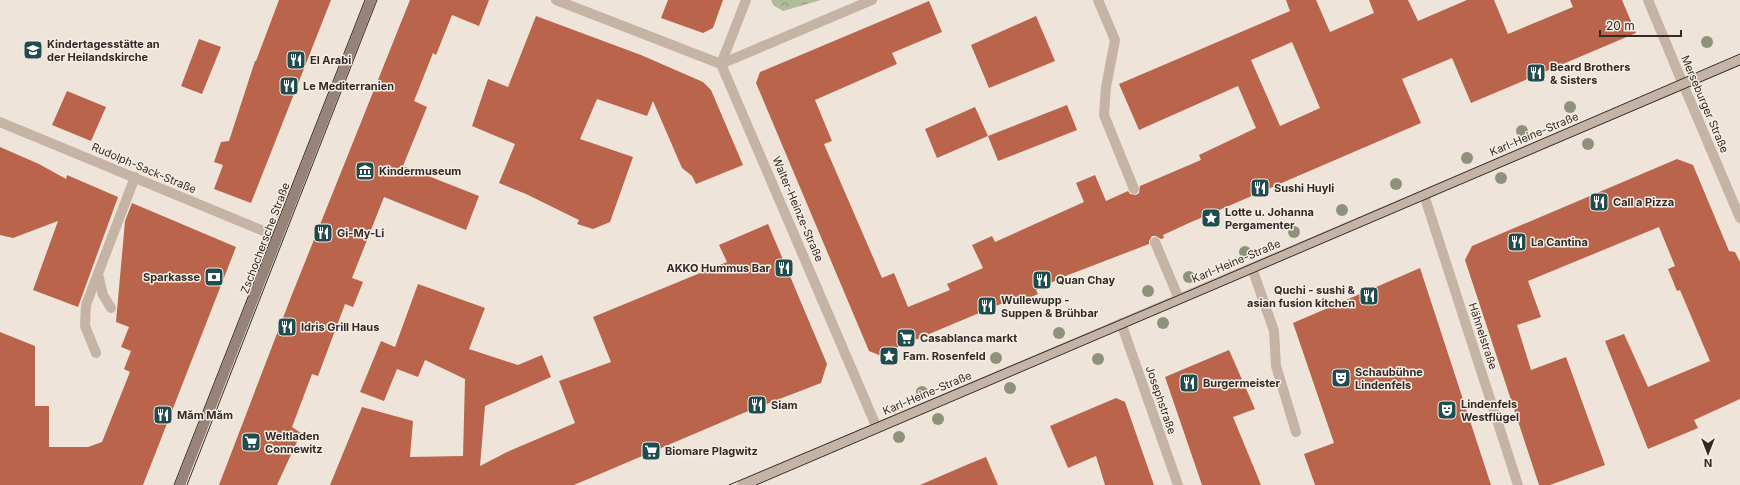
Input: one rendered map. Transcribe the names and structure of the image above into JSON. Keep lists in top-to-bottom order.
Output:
{
  "streets": {
    "main road": ["Zschochersche Straße"],
    "street": [
      "Merseburger Straße",
      "Karl-Heine-Straße",
      "Rudolph-Sack-Straße",
      "Walter-Heinze-Straße",
      "Hähnelstraße",
      "Josephstraße"
    ]
  },
  "crossings": [
    ["Merseburger Straße", "Karl-Heine-Straße"],
    ["Karl-Heine-Straße", "Walter-Heinze-Straße"],
    ["Karl-Heine-Straße", "Hähnelstraße"],
    ["Karl-Heine-Straße", "Josephstraße"],
    ["Rudolph-Sack-Straße", "Zschochersche Straße"]
  ],
  "places": {
    "school or university": ["Kindertagesstätte an der Heilandskirche"],
    "restaurant": [
      "El Arabi",
      "Beard Brothers & Sisters",
      "Le Mediterranien",
      "Sushi Huyli",
      "Call a Pizza",
      "Gi-My-Li",
      "La Cantina",
      "AKKO Hummus Bar",
      "Quan Chay",
      "Quchi - sushi & asian fusion kitchen",
      "Wullewupp - Suppen & Brühbar",
      "Idris Grill Haus",
      "Burgermeister",
      "Siam",
      "Măm Măm"
    ],
    "museum": ["Kindermuseum"],
    "place": ["Lotte u. Johanna Pergamenter", "Fam. Rosenfeld"],
    "bank": ["Sparkasse"],
    "supermarket": ["Casablanca markt", "Weltladen Connewitz", "Biomare Plagwitz"],
    "theatre": ["Schaubühne Lindenfels", "Lindenfels Westflügel"]
  },
  "scale_bar": "20 m",
  "north": "bottom"
}
